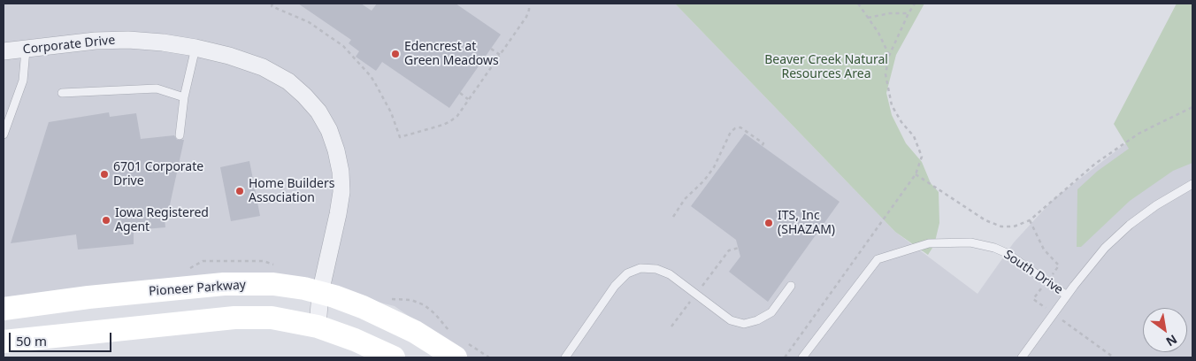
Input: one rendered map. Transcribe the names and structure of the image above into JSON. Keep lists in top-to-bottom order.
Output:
{
  "streets": {
    "street": ["Corporate Drive", "Pioneer Parkway"],
    "lane": ["South Drive"]
  },
  "crossings": [
    ["Corporate Drive", "Pioneer Parkway"]
  ],
  "parks": ["Beaver Creek Natural Resources Area"],
  "places": [
    "Edencrest at Green Meadows",
    "6701 Corporate Drive",
    "Home Builders Association",
    "Iowa Registered Agent",
    "ITS, Inc (SHAZAM)"
  ],
  "scale_bar": "50 m",
  "north": "bottom right"
}
